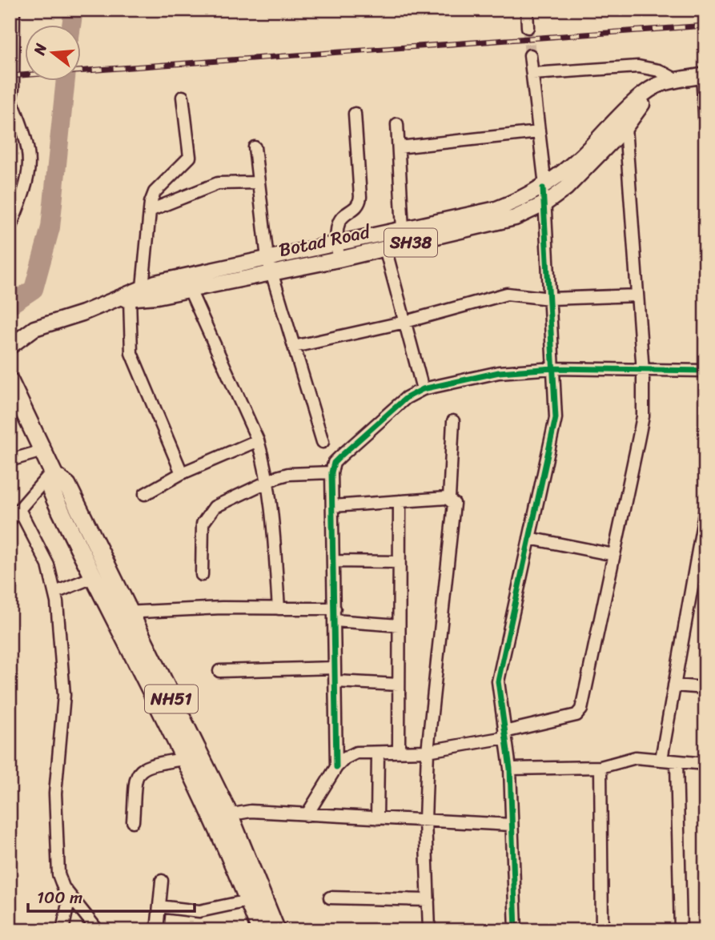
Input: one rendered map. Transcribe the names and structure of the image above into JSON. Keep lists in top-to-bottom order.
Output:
{
  "streets": {
    "highway": ["NH51"],
    "main road": ["Botad Road", "SH38"]
  },
  "scale_bar": "100 m",
  "north": "left"
}
